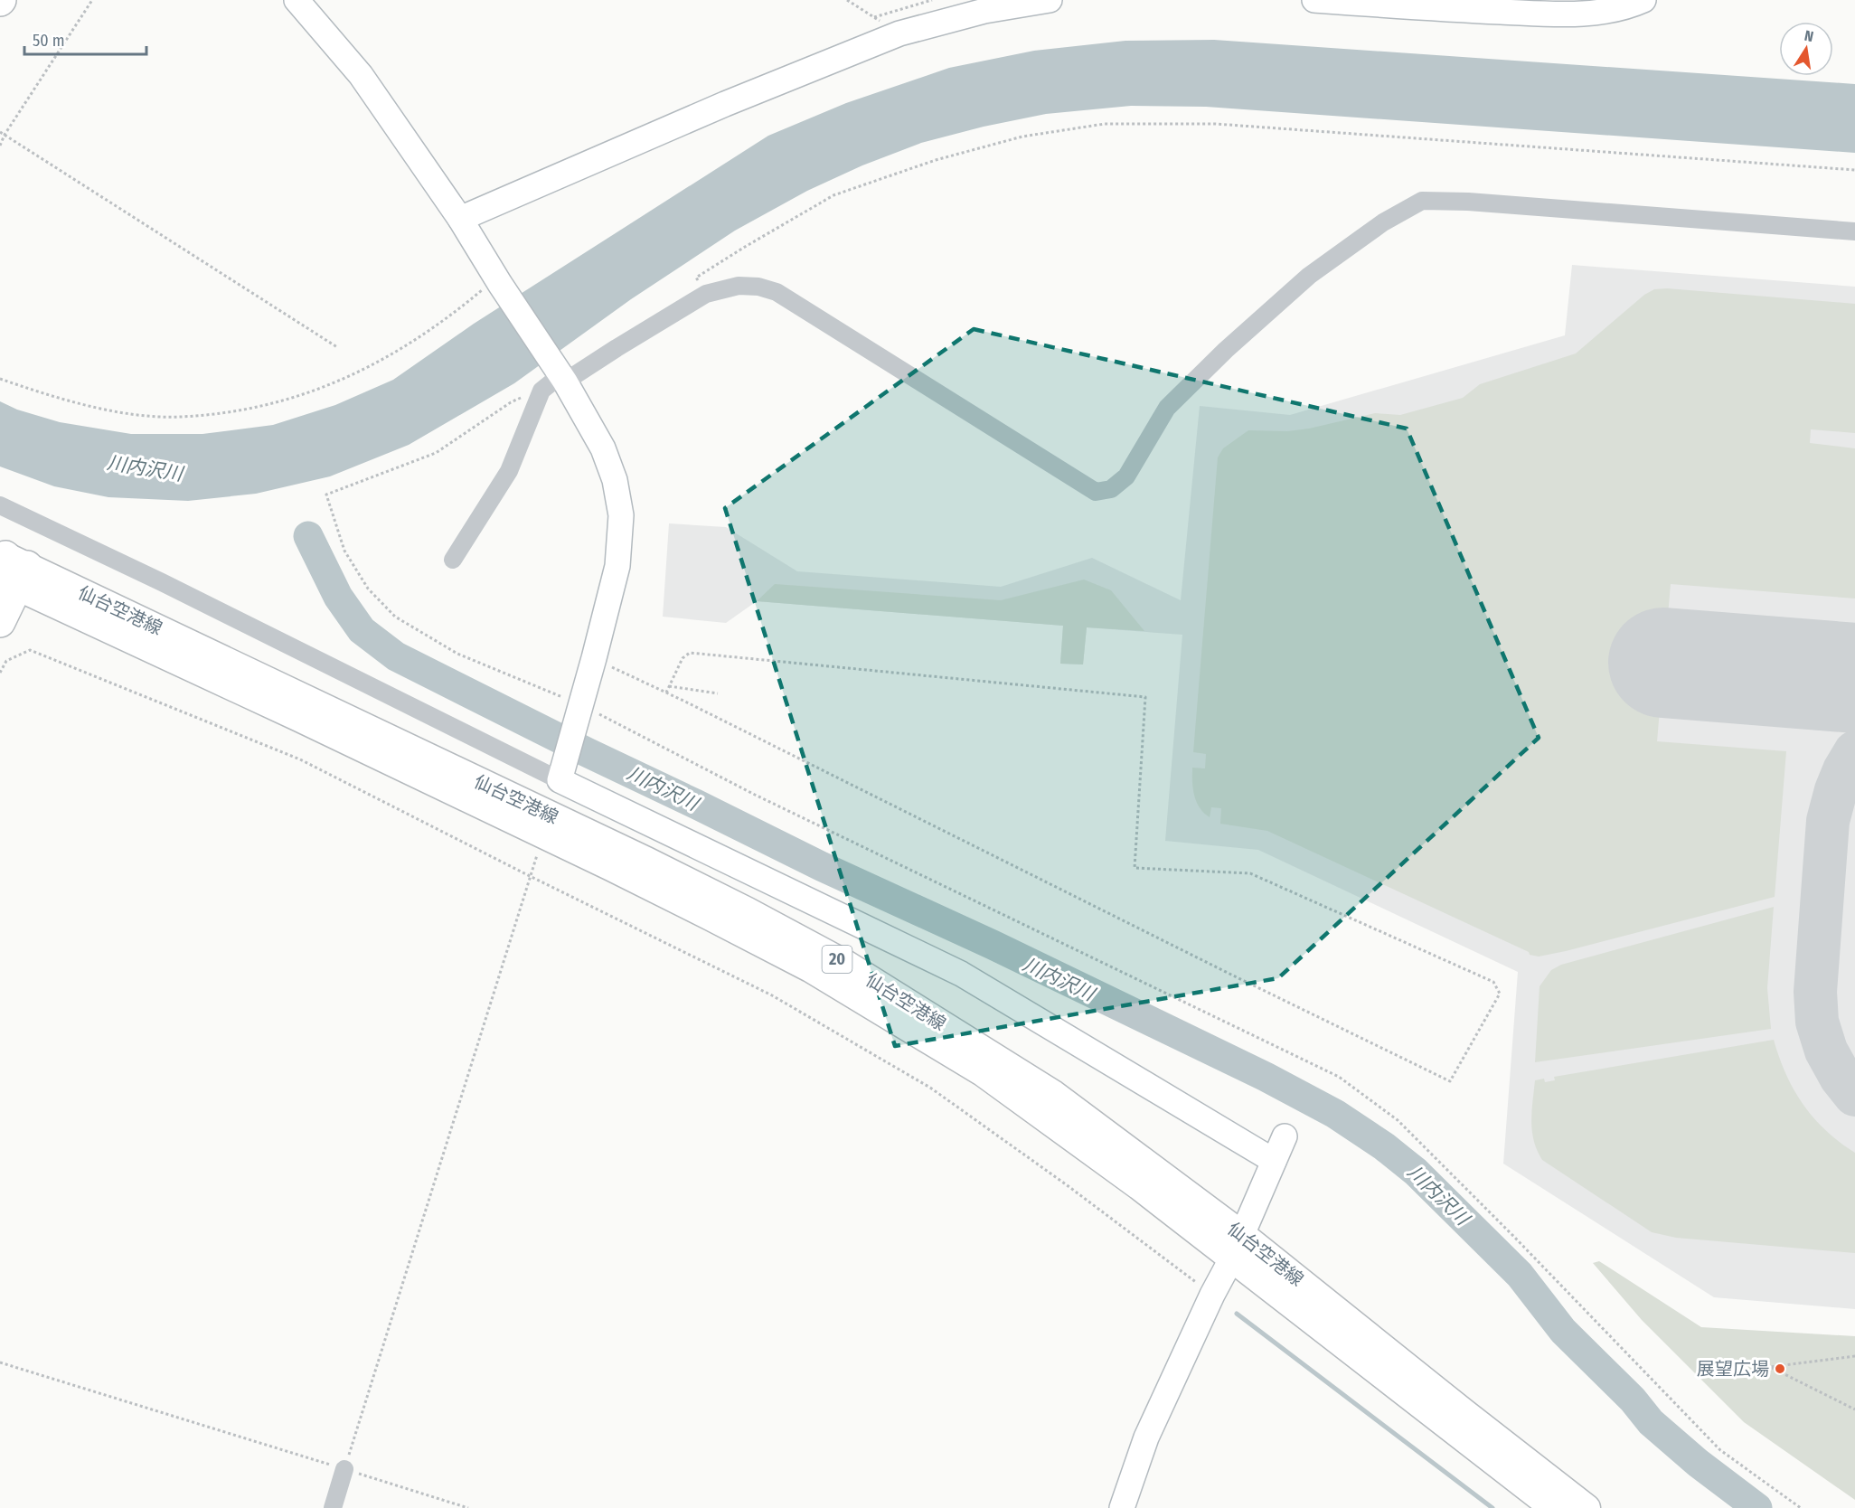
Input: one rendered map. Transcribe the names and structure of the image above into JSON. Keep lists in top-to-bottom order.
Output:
{
  "streets": {
    "main road": ["仙台空港線", "20"]
  },
  "water": ["川内沢川"],
  "places": ["展望広場"],
  "scale_bar": "50 m",
  "north": "top"
}
